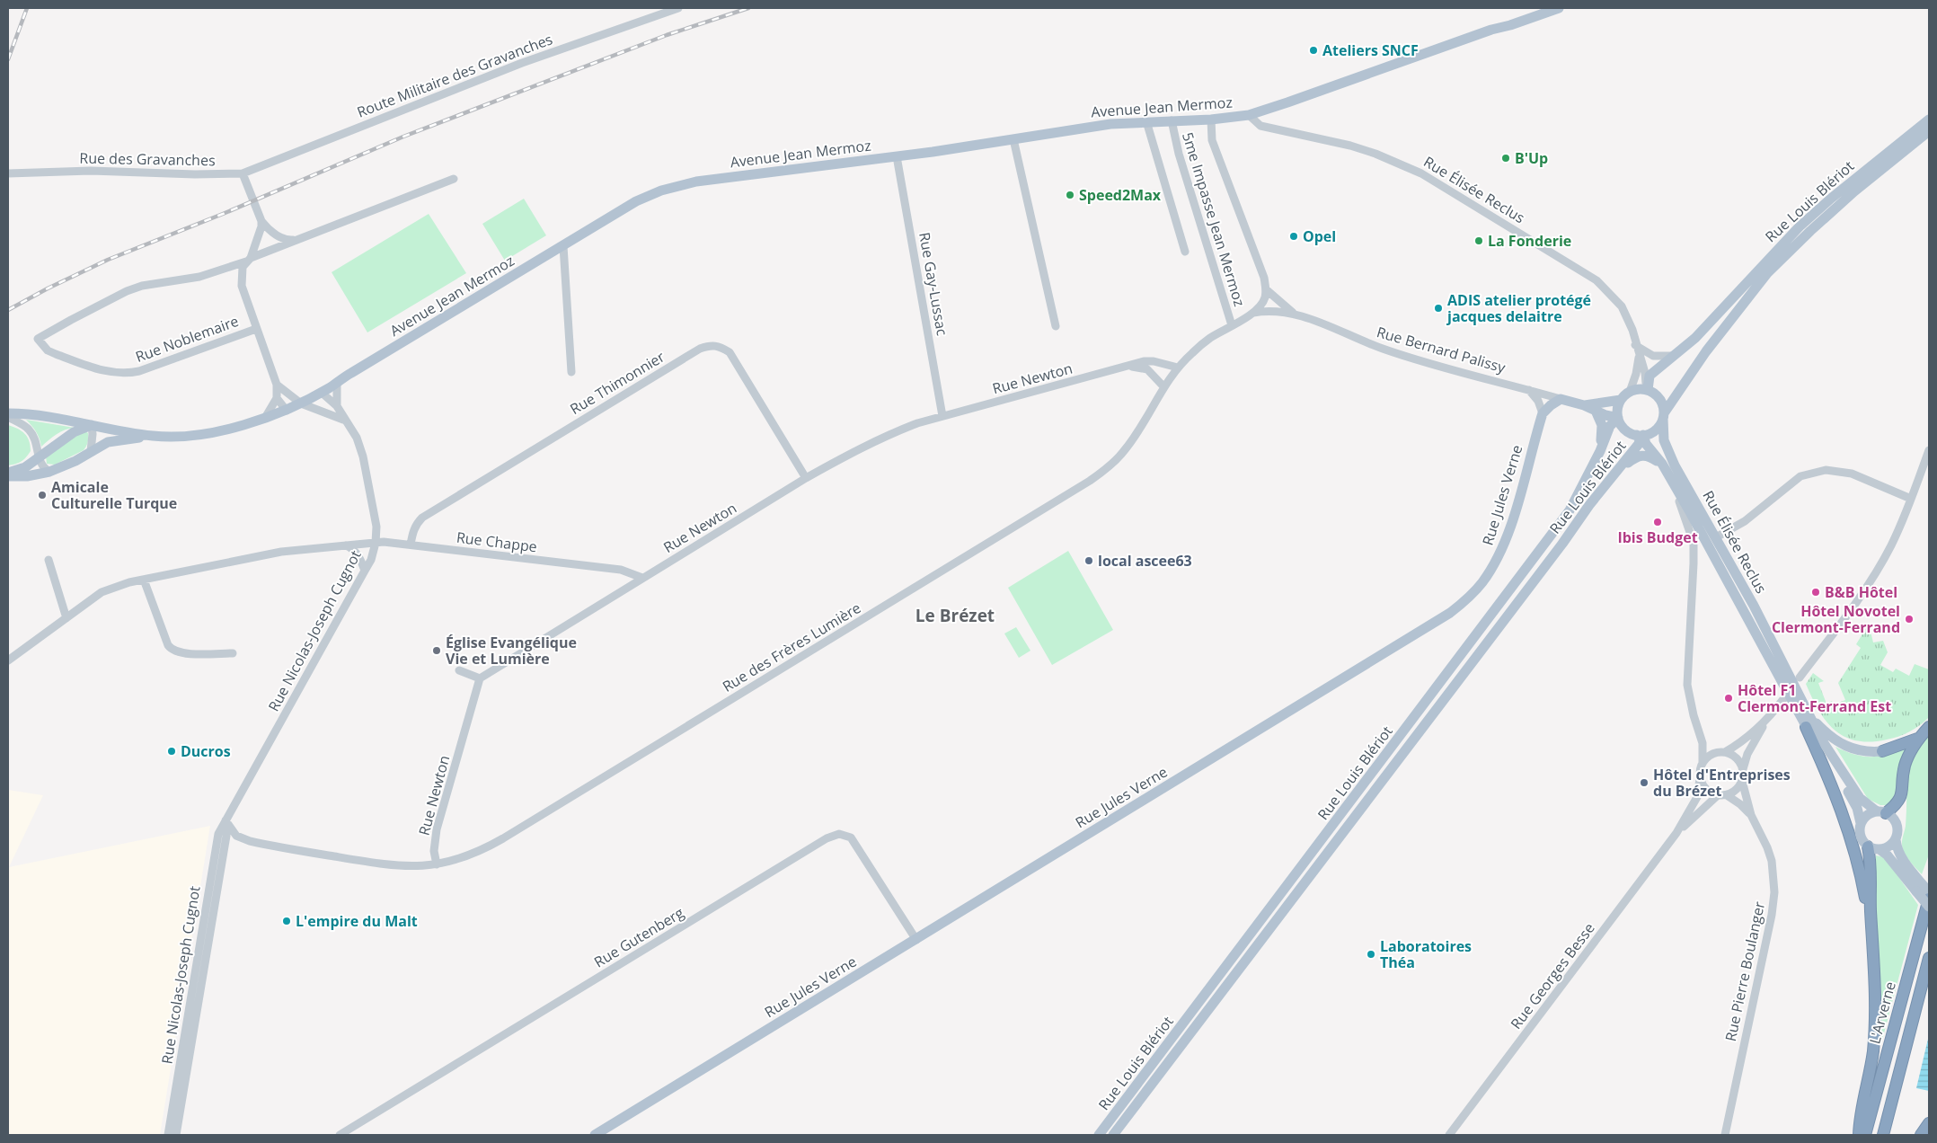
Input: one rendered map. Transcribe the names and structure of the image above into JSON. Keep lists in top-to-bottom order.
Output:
{
  "streets": {
    "highway": ["L'Arverne"],
    "main road": [
      "Avenue Jean Mermoz",
      "Rue Élisée Reclus",
      "Rue Louis Blériot",
      "Rue Bernard Palissy",
      "Rue Jules Verne"
    ],
    "street": [
      "Route Militaire des Gravanches",
      "Rue des Gravanches",
      "5me Impasse Jean Mermoz",
      "Rue Gay-Lussac",
      "Rue Noblemaire",
      "Rue Newton",
      "Rue Thimonnier",
      "Rue Chappe",
      "Rue Nicolas-Joseph Cugnot",
      "Rue des Frères Lumière",
      "Rue Gutenberg",
      "Rue Pierre Boulanger",
      "Rue Georges Besse"
    ]
  },
  "crossings": [
    ["Route Militaire des Gravanches", "Rue des Gravanches"],
    ["Avenue Jean Mermoz", "Rue Élisée Reclus"],
    ["Avenue Jean Mermoz", "5me Impasse Jean Mermoz"],
    ["Avenue Jean Mermoz", "Rue Gay-Lussac"],
    ["Avenue Jean Mermoz", "Rue Nicolas-Joseph Cugnot"],
    ["Rue Élisée Reclus", "Rue Louis Blériot"],
    ["Rue Élisée Reclus", "Rue Bernard Palissy"],
    ["Rue Louis Blériot", "Rue Bernard Palissy"],
    ["5me Impasse Jean Mermoz", "Rue des Frères Lumière"],
    ["Rue Gay-Lussac", "Rue Newton"],
    ["Rue Bernard Palissy", "Rue des Frères Lumière"],
    ["Rue Newton", "Rue Thimonnier"],
    ["Rue Newton", "Rue Chappe"],
    ["Rue Newton", "Rue des Frères Lumière"],
    ["Rue Thimonnier", "Rue Chappe"],
    ["Rue Jules Verne", "Rue Gutenberg"],
    ["Rue Chappe", "Rue Nicolas-Joseph Cugnot"],
    ["Rue Nicolas-Joseph Cugnot", "Rue des Frères Lumière"],
    ["Rue Pierre Boulanger", "Rue Georges Besse"]
  ],
  "districts": ["Le Brézet"],
  "places": [
    "Ateliers SNCF",
    "B'Up",
    "Speed2Max",
    "Opel",
    "La Fonderie",
    "ADIS atelier protégé jacques delaitre",
    "Amicale Culturelle Turque",
    "Ibis Budget",
    "local ascee63",
    "B&B Hôtel",
    "Hôtel Novotel Clermont-Ferrand",
    "Église Evangélique Vie et Lumière",
    "Hôtel F1 Clermont-Ferrand Est",
    "Ducros",
    "Hôtel d'Entreprises du Brézet",
    "L'empire du Malt",
    "Laboratoires Théa"
  ]
}
